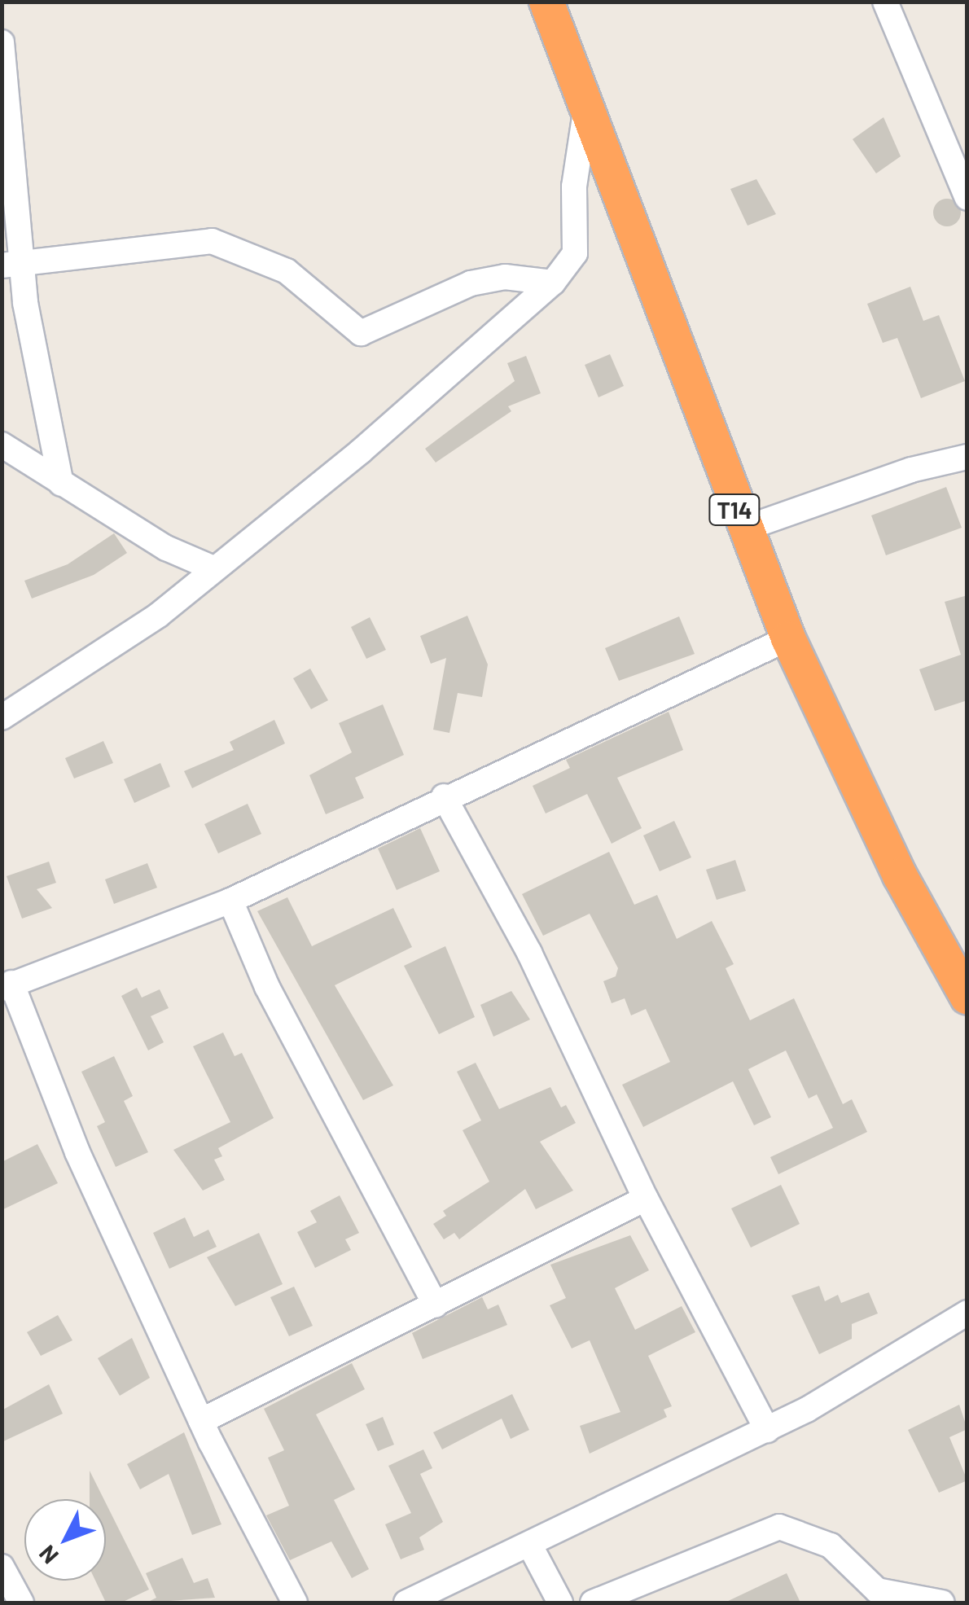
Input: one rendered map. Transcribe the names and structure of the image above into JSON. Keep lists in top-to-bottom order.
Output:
{
  "streets": {
    "highway": ["T14"]
  },
  "north": "bottom left"
}
